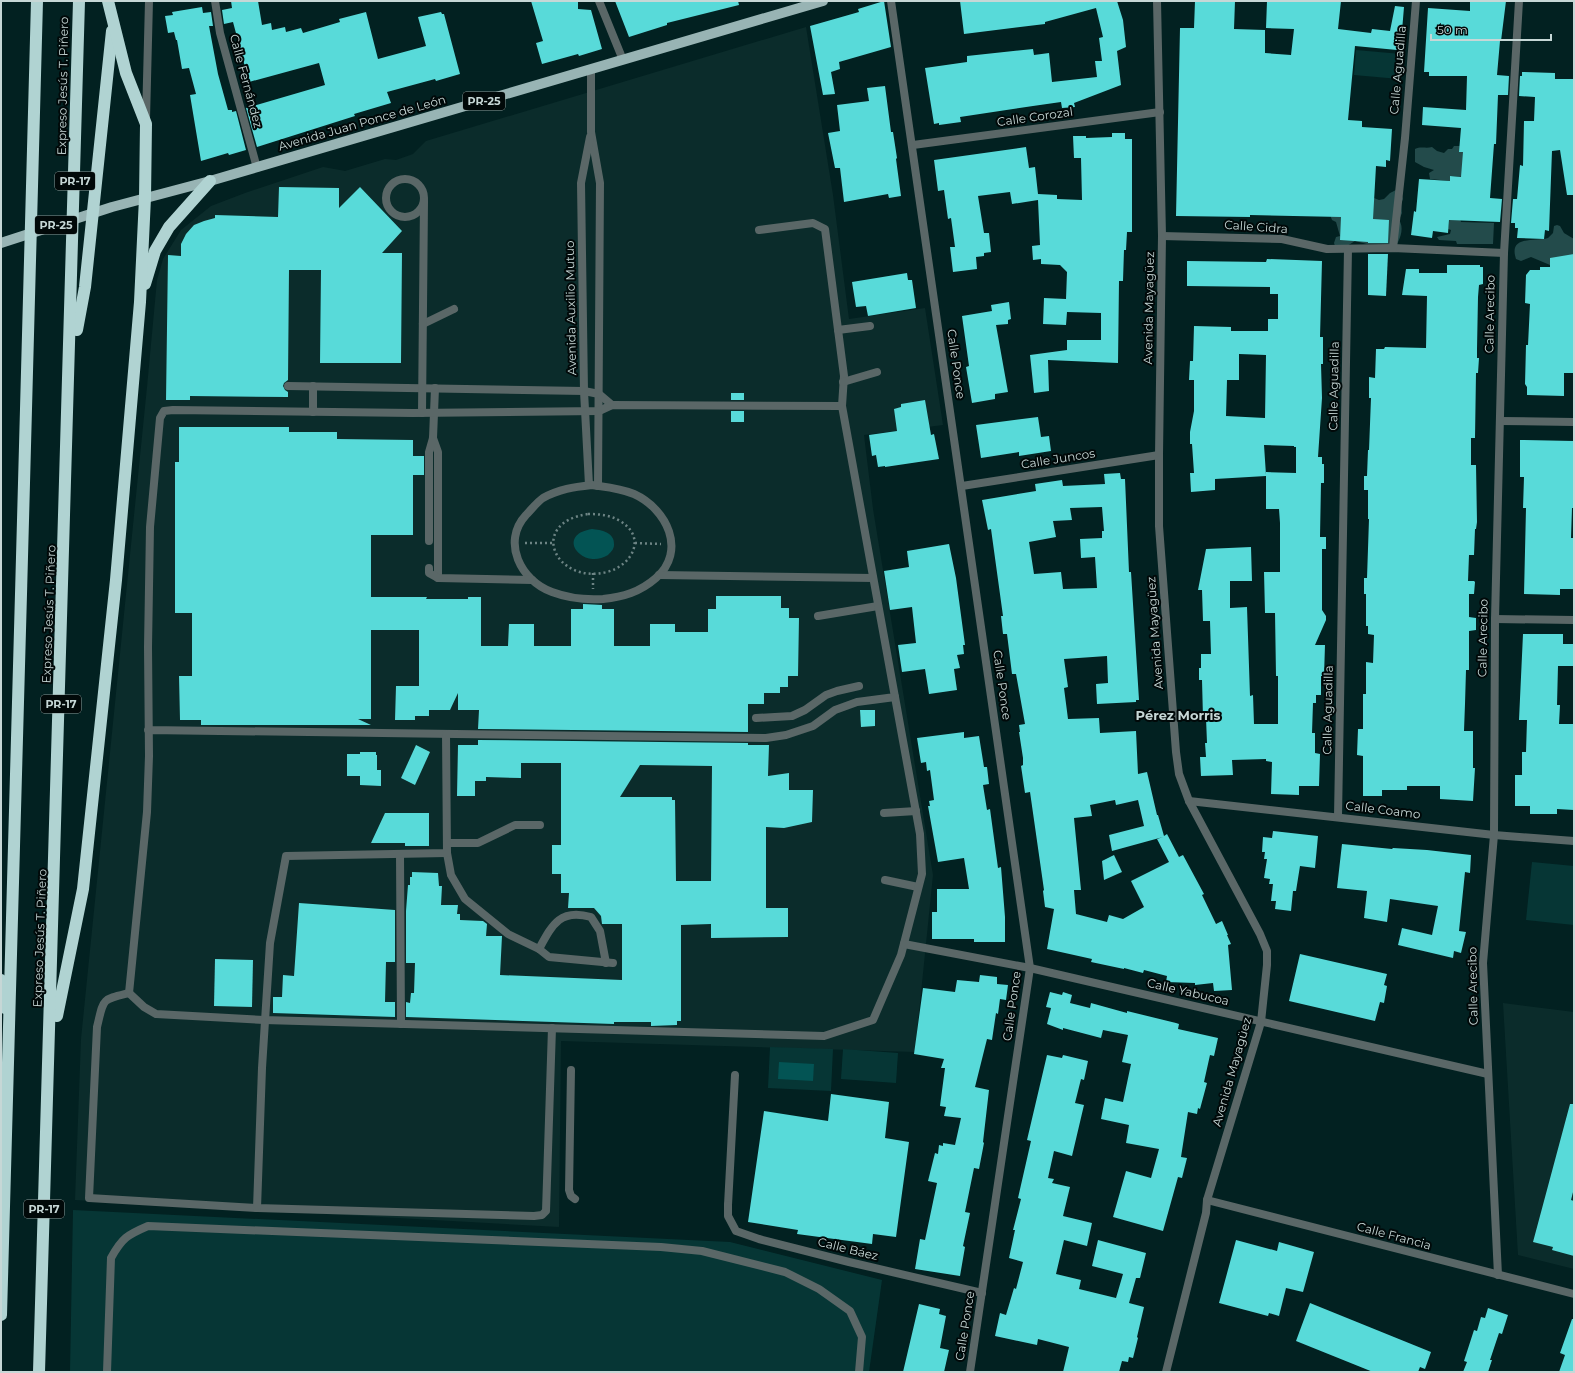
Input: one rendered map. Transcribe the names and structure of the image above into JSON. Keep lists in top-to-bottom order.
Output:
{
  "streets": {
    "highway": ["Expreso Jesús T. Piñero", "PR-17"],
    "main road": ["PR-25", "Avenida Juan Ponce de León"],
    "street": [
      "Calle Aguadilla",
      "Calle Fernández",
      "Calle Corozal",
      "Calle Cidra",
      "Avenida Auxilio Mutuo",
      "Avenida Mayagüez",
      "Calle Arecibo",
      "Calle Ponce",
      "Calle Juncos",
      "Calle Coamo",
      "Calle Yabucoa",
      "Calle Francia",
      "Calle Báez"
    ]
  },
  "crossings": [
    ["Calle Aguadilla", "Calle Cidra"],
    ["Calle Aguadilla", "Calle Coamo"],
    ["Calle Fernández", "Avenida Juan Ponce de León"],
    ["Calle Corozal", "Avenida Mayagüez"],
    ["Calle Corozal", "Calle Ponce"],
    ["Avenida Juan Ponce de León", "Avenida Auxilio Mutuo"],
    ["Calle Cidra", "Avenida Mayagüez"],
    ["Avenida Mayagüez", "Calle Juncos"],
    ["Avenida Mayagüez", "Calle Coamo"],
    ["Avenida Mayagüez", "Calle Yabucoa"],
    ["Avenida Mayagüez", "Calle Francia"],
    ["Calle Arecibo", "Calle Coamo"],
    ["Calle Arecibo", "Calle Yabucoa"],
    ["Calle Arecibo", "Calle Francia"],
    ["Calle Ponce", "Calle Juncos"],
    ["Calle Ponce", "Calle Yabucoa"],
    ["Calle Ponce", "Calle Báez"]
  ],
  "districts": ["Pérez Morris"],
  "scale_bar": "50 m"
}
